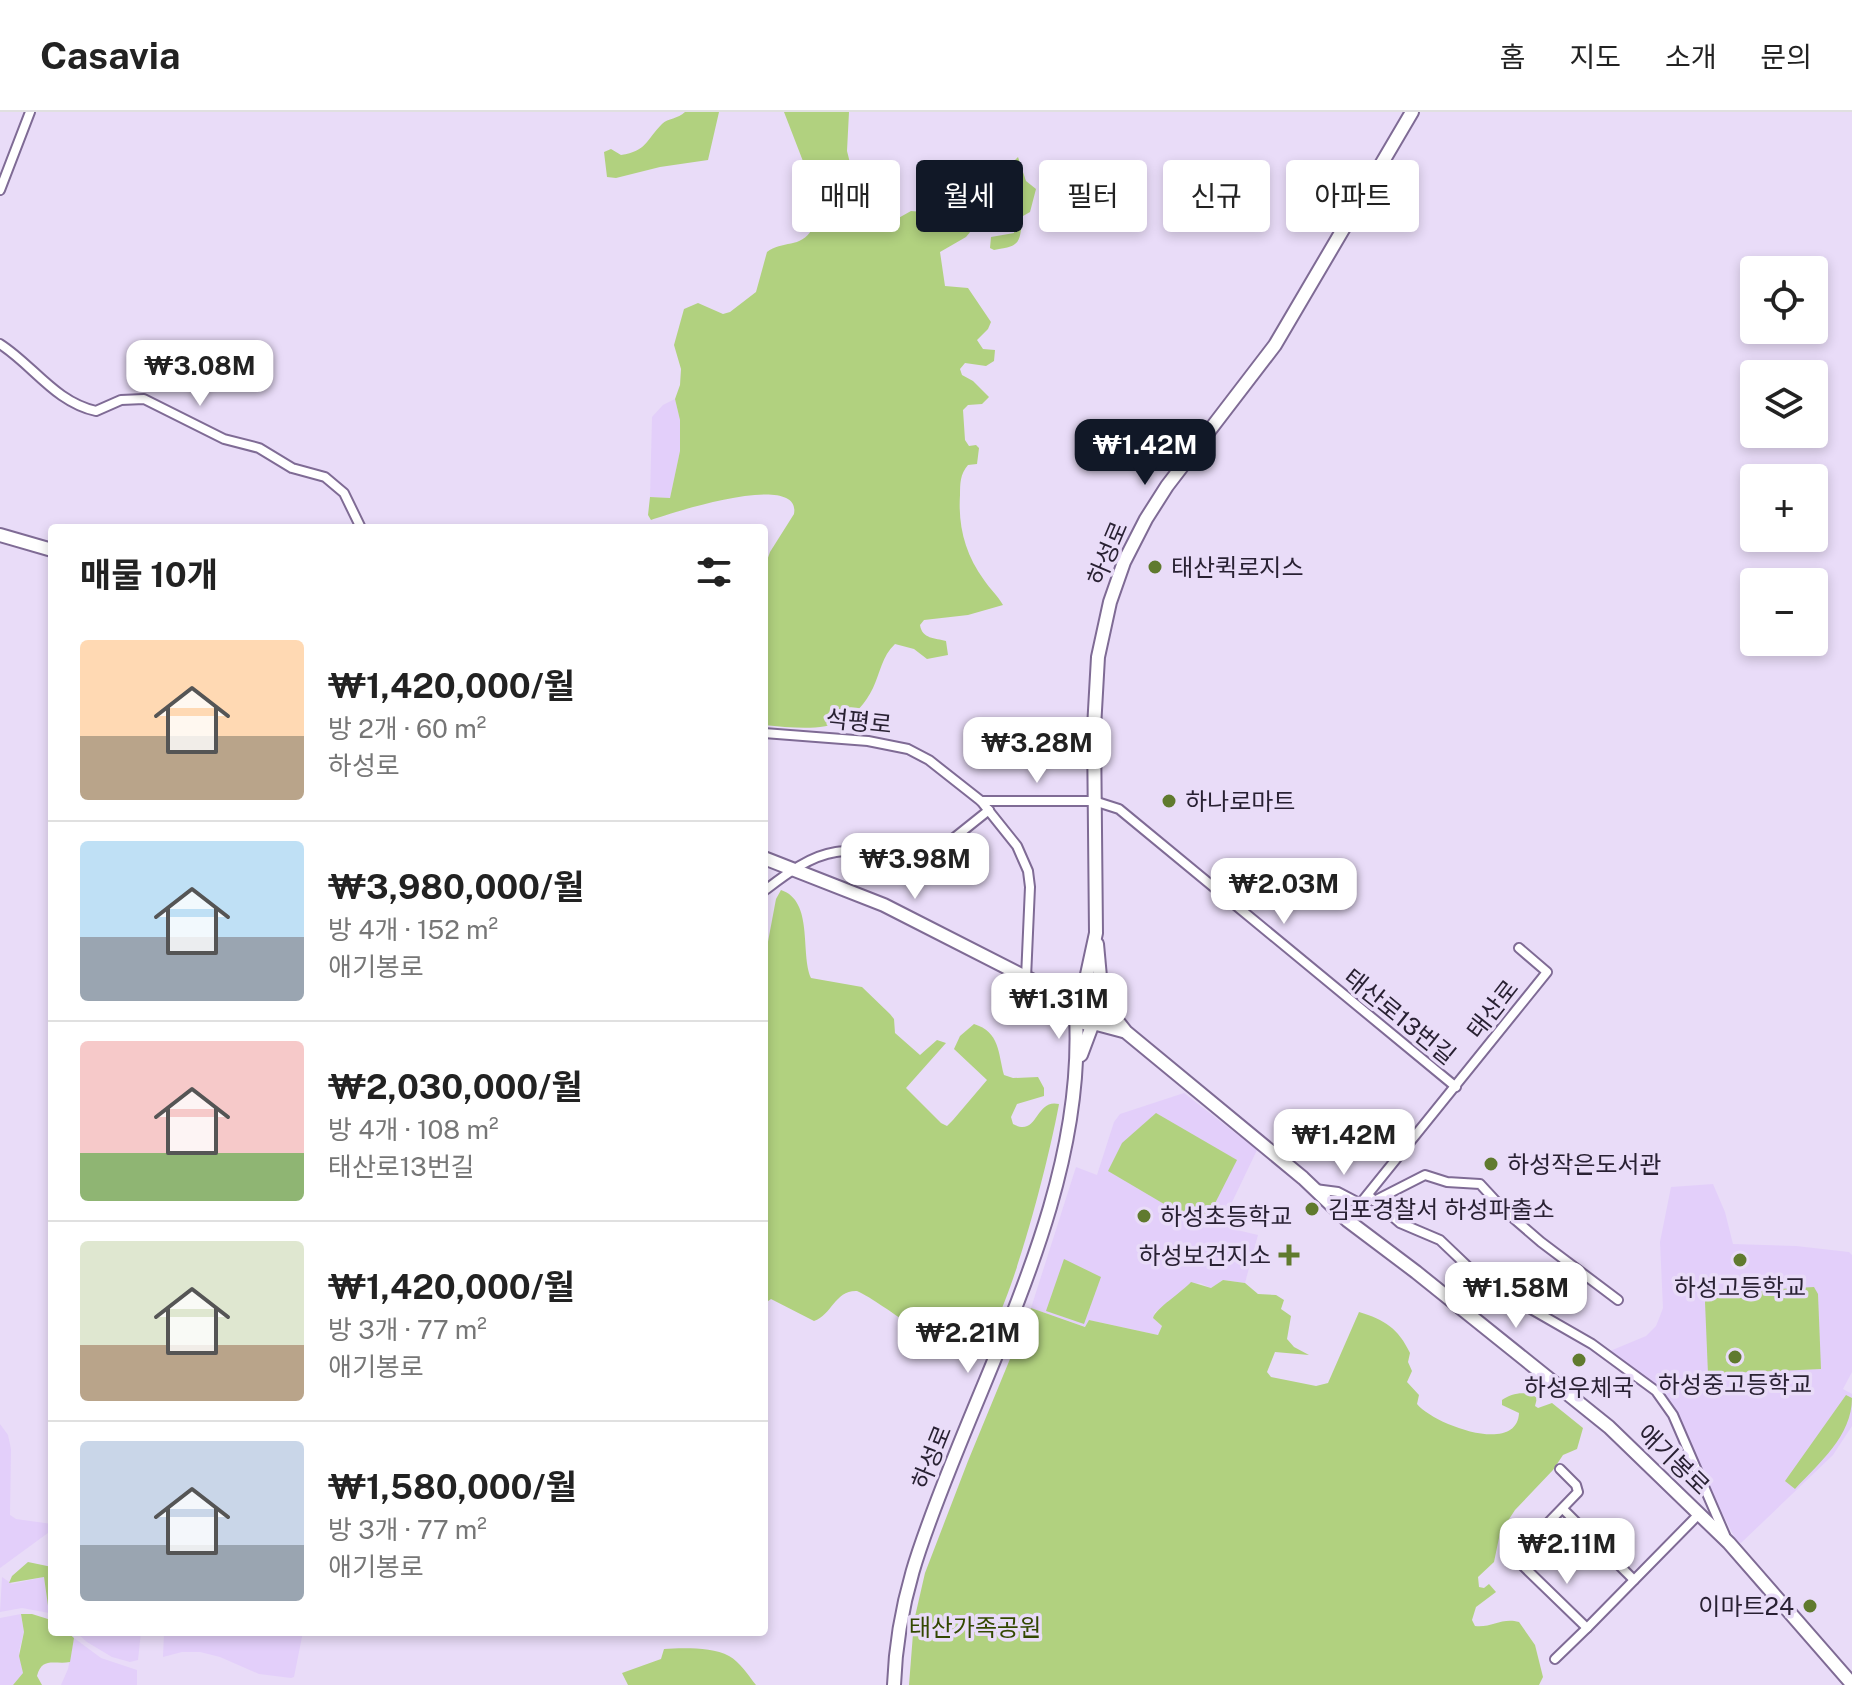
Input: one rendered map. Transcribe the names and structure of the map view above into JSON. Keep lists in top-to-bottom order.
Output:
{
  "streets": {
    "street": [
      "하성로",
      "석평로",
      "태산로",
      "태산로13번길",
      "애기봉로"
    ]
  },
  "crossings": [
    ["하성로", "태산로13번길"],
    ["하성로", "애기봉로"],
    ["태산로", "태산로13번길"],
    ["태산로", "애기봉로"]
  ],
  "parks": ["태산가족공원"],
  "places": {
    "other": [
      "태산퀵로지스",
      "하나로마트",
      "하성작은도서관",
      "김포경찰서 하성파출소",
      "하성초등학교",
      "하성고등학교",
      "하성중고등학교",
      "하성우체국",
      "이마트24"
    ],
    "health": ["하성보건지소"]
  },
  "page": {
    "header": "Casavia",
    "nav": [
      "홈",
      "지도",
      "소개",
      "문의"
    ],
    "chip": [
      "매매",
      "월세",
      "필터",
      "신규",
      "아파트"
    ],
    "map_buttons": ["+", "−"],
    "price": [
      "₩3.08M",
      "₩1.42M",
      "₩3.28M",
      "₩3.98M",
      "₩2.03M",
      "₩1.31M",
      "₩1.42M",
      "₩1.58M",
      "₩2.21M",
      "₩2.11M"
    ],
    "heading": "매물 10개",
    "list": [
      {
        "name": "₩1,420,000/월",
        "note": "방 2개 · 60 m² · 하성로"
      },
      {
        "name": "₩3,980,000/월",
        "note": "방 4개 · 152 m² · 애기봉로"
      },
      {
        "name": "₩2,030,000/월",
        "note": "방 4개 · 108 m² · 태산로13번길"
      },
      {
        "name": "₩1,420,000/월",
        "note": "방 3개 · 77 m² · 애기봉로"
      },
      {
        "name": "₩1,580,000/월",
        "note": "방 3개 · 77 m² · 애기봉로"
      }
    ]
  }
}
